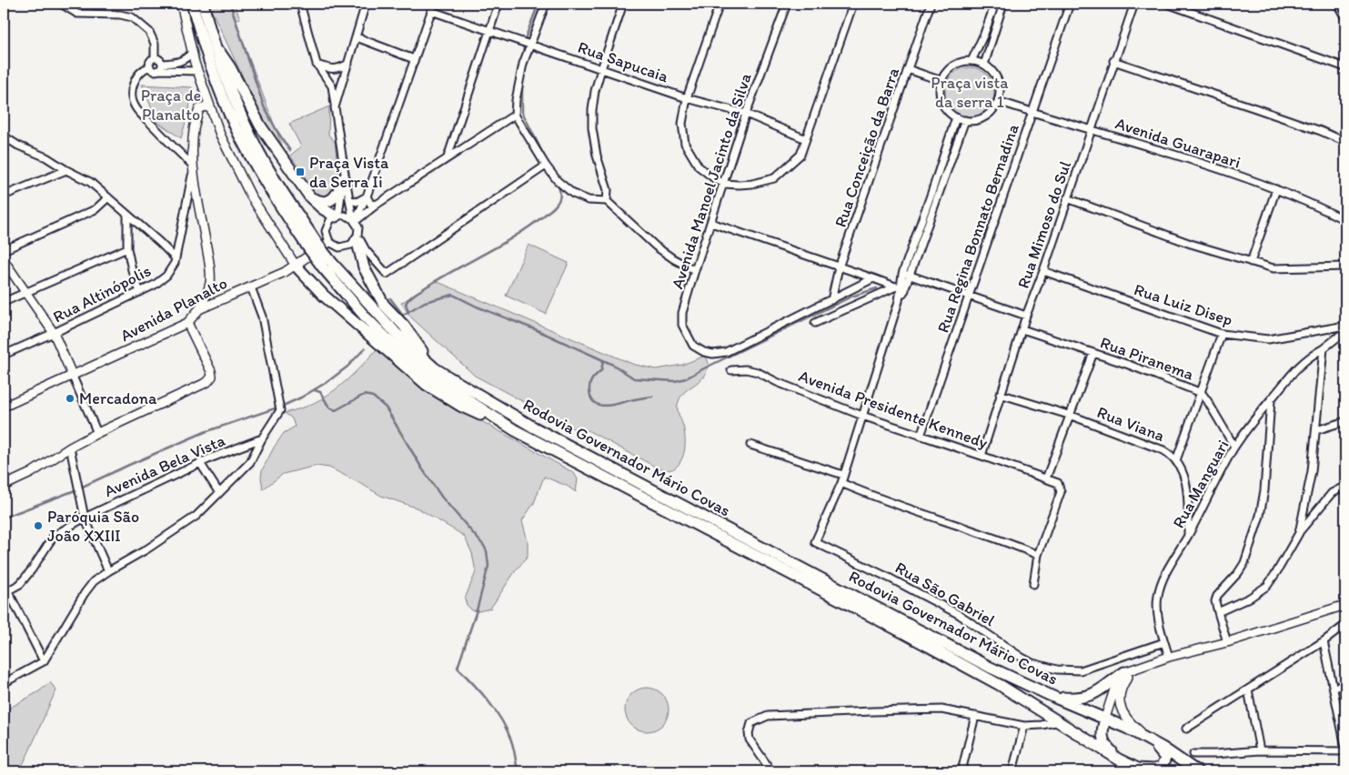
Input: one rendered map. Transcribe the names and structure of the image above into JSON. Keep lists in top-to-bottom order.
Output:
{
  "streets": {
    "main road": ["Rodovia Governador Mário Covas"],
    "street": [
      "Rua Sapucaia",
      "Avenida Guarapari",
      "Rua Conceição da Barra",
      "Avenida Manoel Jacinto da Silva",
      "Rua Mimoso do Sul",
      "Rua Regina Bonnato Bernadina",
      "Rua Altinópolis",
      "Rua Luiz Disep",
      "Avenida Planalto",
      "Rua Piranema",
      "Avenida Presidente Kennedy",
      "Rua Viana",
      "Avenida Bela Vista",
      "Rua Manguari",
      "Rua São Gabriel"
    ]
  },
  "crossings": [
    ["Rua Sapucaia", "Avenida Manoel Jacinto da Silva"],
    ["Avenida Guarapari", "Rua Mimoso do Sul"],
    ["Avenida Guarapari", "Rua Regina Bonnato Bernadina"],
    ["Rua Conceição da Barra", "Avenida Manoel Jacinto da Silva"],
    ["Rua Mimoso do Sul", "Rua Luiz Disep"],
    ["Rua Mimoso do Sul", "Rua Piranema"],
    ["Rua Mimoso do Sul", "Avenida Presidente Kennedy"],
    ["Rua Mimoso do Sul", "Rua Viana"],
    ["Rua Regina Bonnato Bernadina", "Avenida Presidente Kennedy"],
    ["Rua Piranema", "Rua Manguari"],
    ["Rua Viana", "Rua Manguari"],
    ["Rua Manguari", "Rua São Gabriel"]
  ],
  "parks": ["Praça vista da serra 1", "Praça de Planalto"],
  "places": {
    "transit": ["Praça Vista da Serra Ii"],
    "other": ["Mercadona", "Paróquia São João XXIII"]
  }
}
